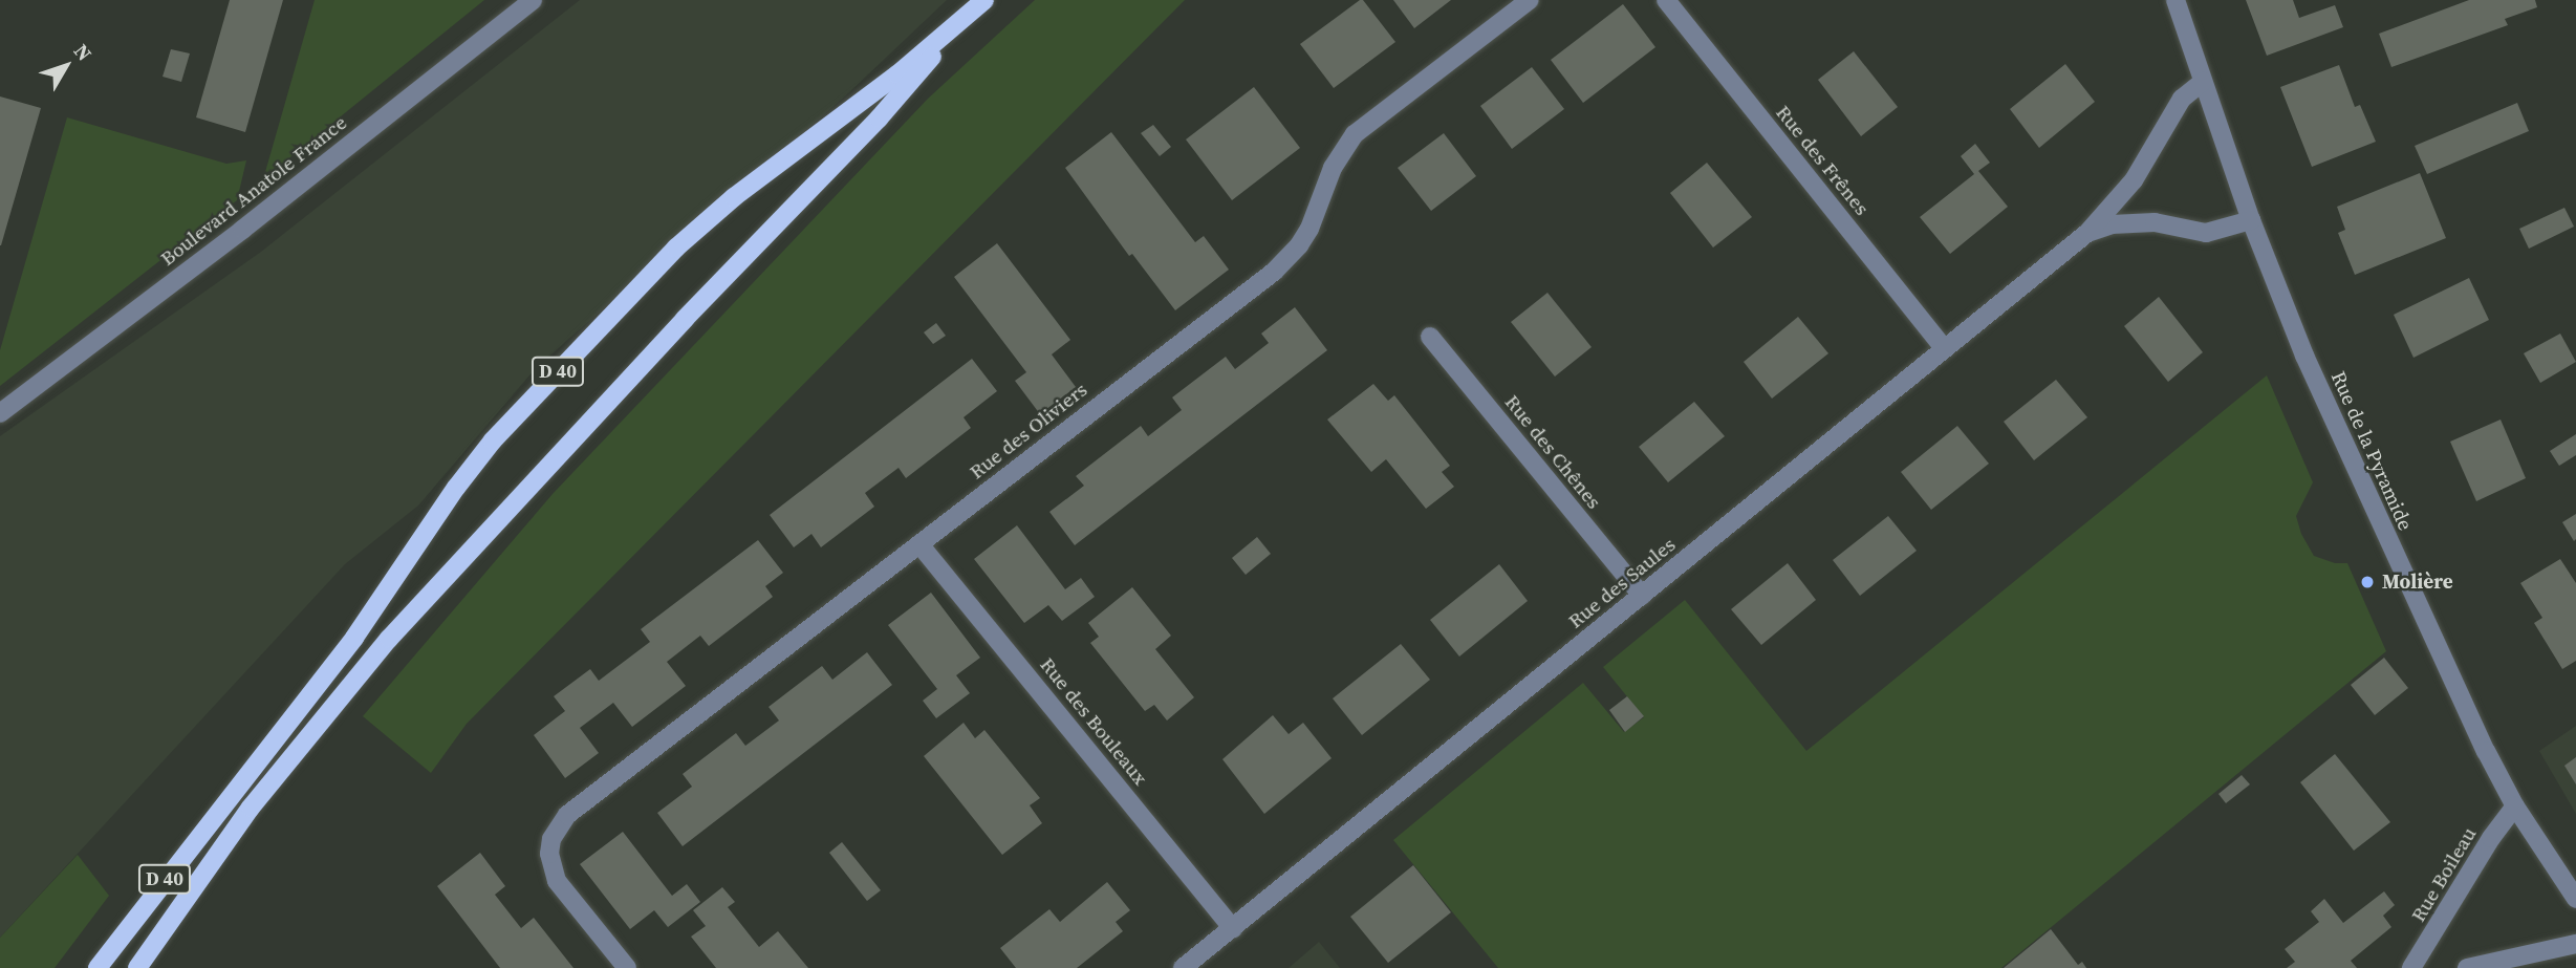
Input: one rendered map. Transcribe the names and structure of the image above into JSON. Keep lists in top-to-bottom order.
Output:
{
  "streets": {
    "main road": ["D 40"],
    "street": [
      "Rue des Frênes",
      "Boulevard Anatole France",
      "Rue des Oliviers",
      "Rue de la Pyramide",
      "Rue des Chênes",
      "Rue des Saules",
      "Rue des Bouleaux",
      "Rue Boileau"
    ]
  },
  "crossings": [
    ["Rue des Frênes", "Rue des Saules"],
    ["Rue des Oliviers", "Rue des Bouleaux"],
    ["Rue de la Pyramide", "Rue des Saules"],
    ["Rue de la Pyramide", "Rue Boileau"],
    ["Rue des Chênes", "Rue des Saules"],
    ["Rue des Saules", "Rue des Bouleaux"]
  ],
  "places": ["Molière"],
  "north": "top right"
}
